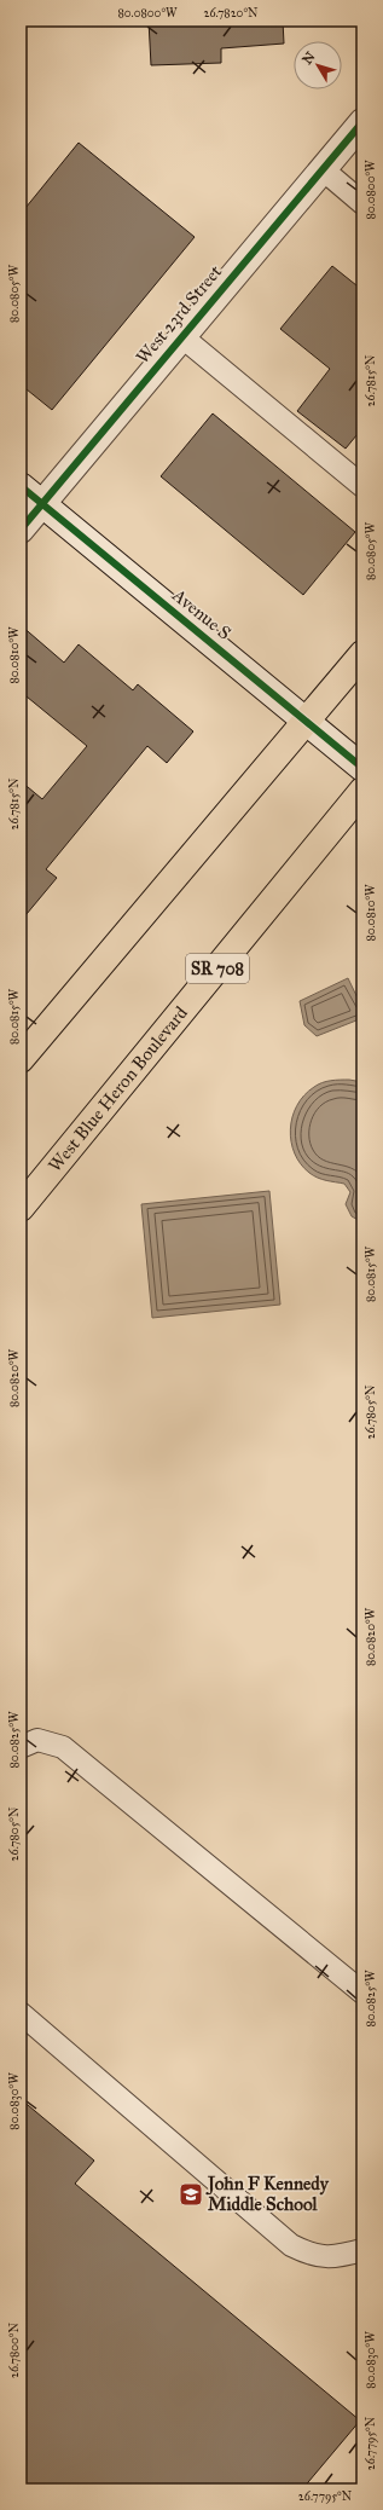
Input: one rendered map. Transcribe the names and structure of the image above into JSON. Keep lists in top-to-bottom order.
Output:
{
  "streets": {
    "main road": ["SR 708", "West Blue Heron Boulevard"],
    "street": ["West 23rd Street", "Avenue S"]
  },
  "crossings": [
    ["West 23rd Street", "Avenue S"]
  ],
  "places": {
    "school or university": ["John F Kennedy Middle School"]
  },
  "north": "top left",
  "coordinates": [
    "80.0800°W",
    "26.7820°N",
    "80.0805°W",
    "26.7815°N",
    "80.0810°W",
    "80.0815°W",
    "80.0820°W",
    "26.7805°N",
    "80.0825°W",
    "80.0830°W",
    "26.7800°N",
    "26.7795°N"
  ]
}
